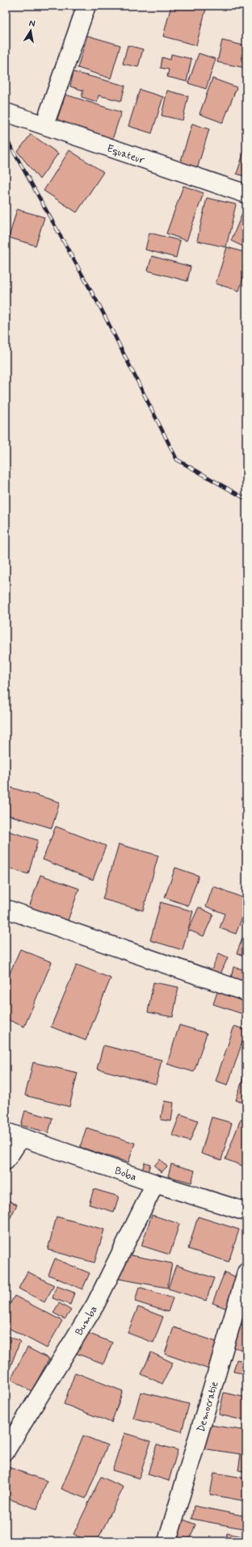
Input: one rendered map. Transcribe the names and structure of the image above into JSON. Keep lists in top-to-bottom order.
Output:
{
  "streets": {
    "street": [
      "Equateur",
      "Boba",
      "Bumba",
      "Democratie"
    ]
  },
  "crossings": [
    ["Boba", "Bumba"]
  ],
  "north": "top"
}
